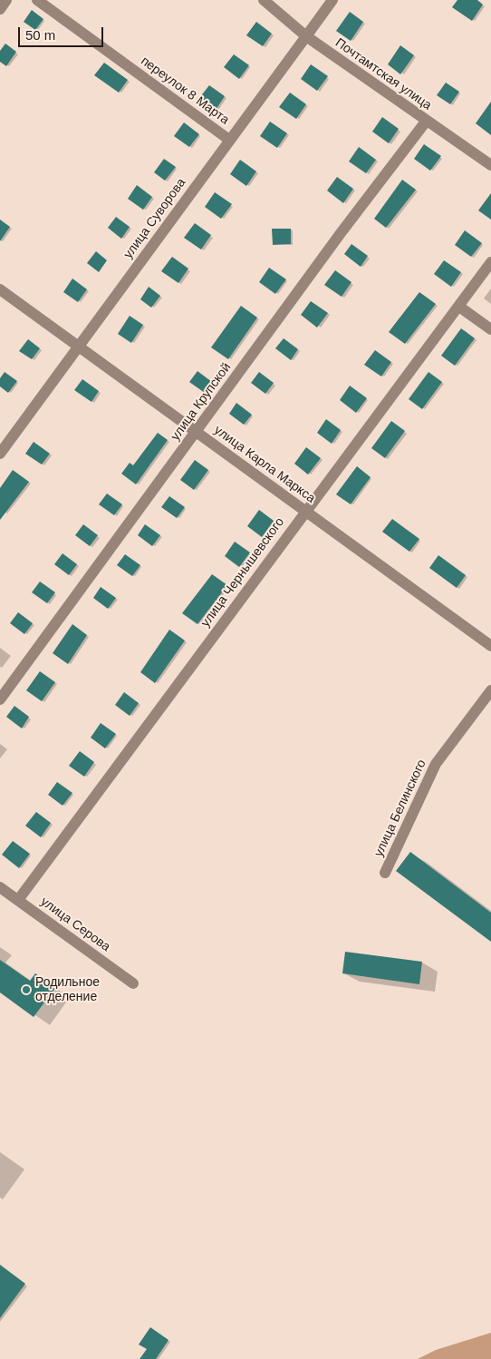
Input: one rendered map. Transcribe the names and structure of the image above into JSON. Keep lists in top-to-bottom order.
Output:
{
  "streets": {
    "street": [
      "Почтамтская улица",
      "переулок 8 Марта",
      "улица Суворова",
      "улица Крупской",
      "улица Карла Маркса",
      "улица Чернышевского",
      "улица Белинского",
      "улица Серова"
    ]
  },
  "crossings": [
    ["Почтамтская улица", "улица Суворова"],
    ["Почтамтская улица", "улица Крупской"],
    ["переулок 8 Марта", "улица Суворова"],
    ["улица Суворова", "улица Карла Маркса"],
    ["улица Крупской", "улица Карла Маркса"],
    ["улица Карла Маркса", "улица Чернышевского"],
    ["улица Чернышевского", "улица Серова"]
  ],
  "places": ["Родильное отделение"],
  "scale_bar": "50 m"
}
